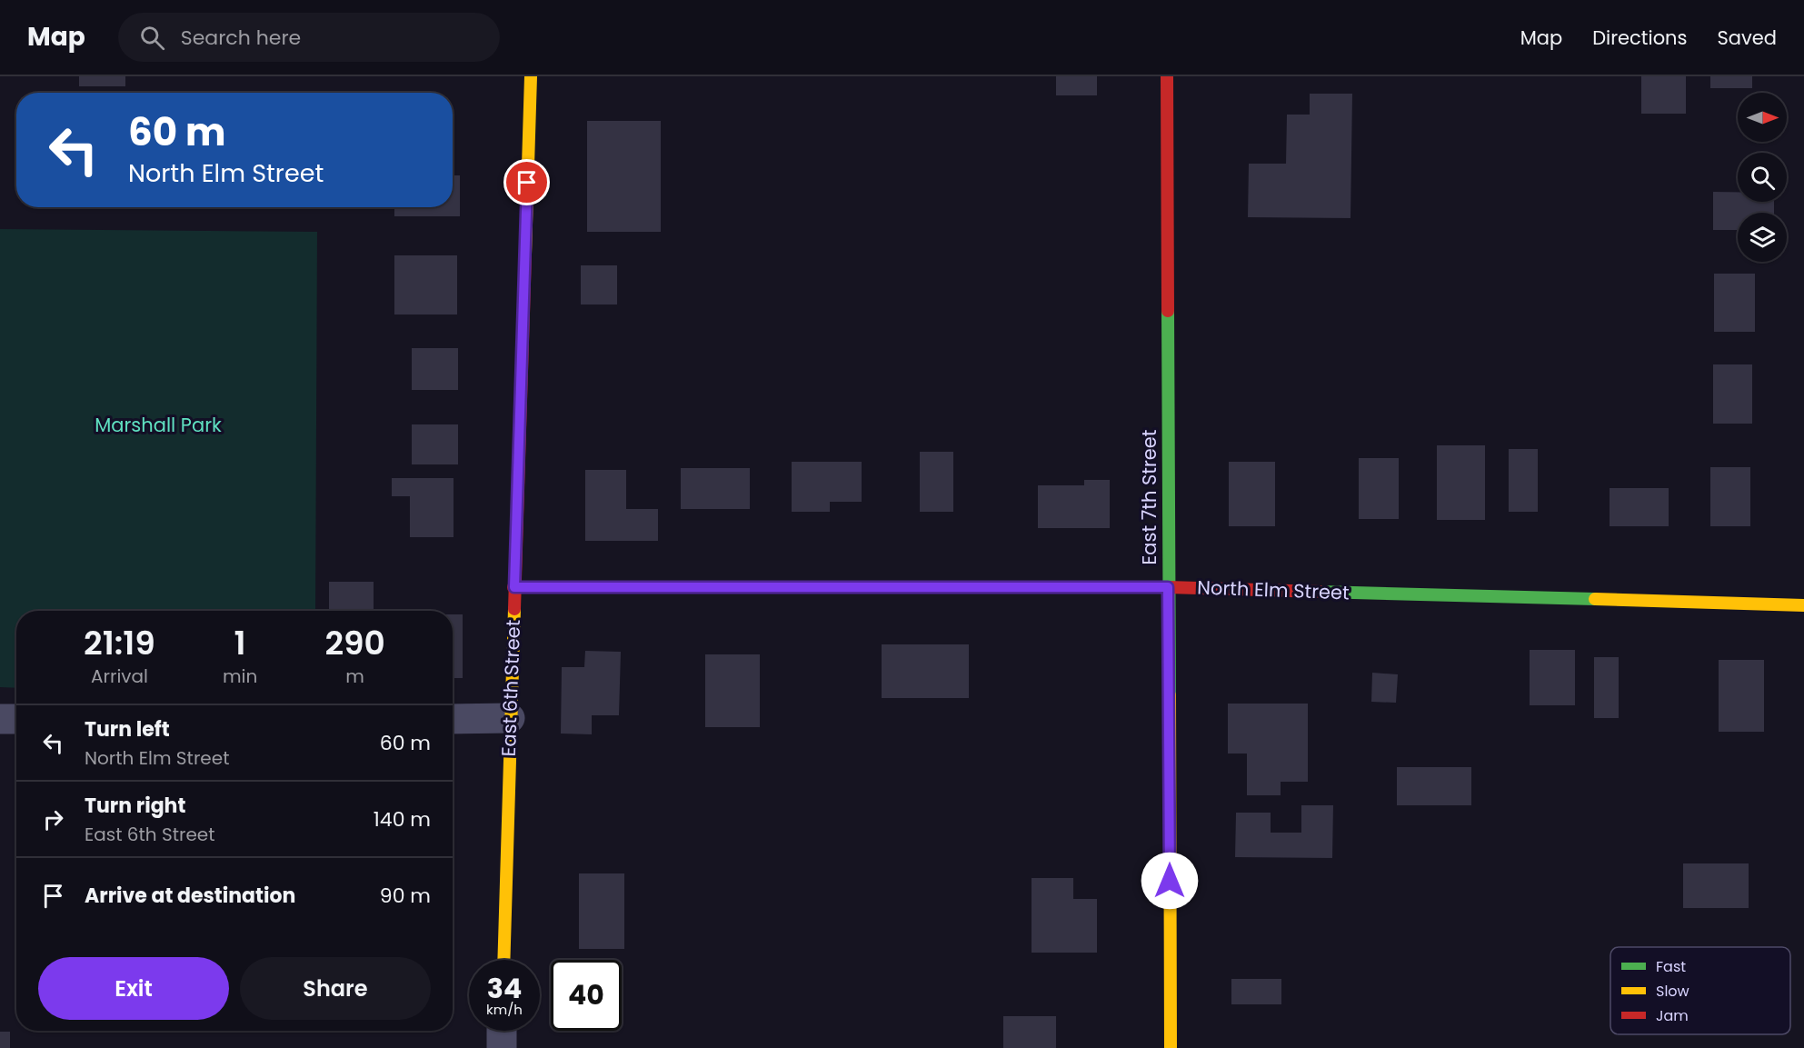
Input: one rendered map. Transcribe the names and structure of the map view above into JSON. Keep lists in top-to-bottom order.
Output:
{
  "streets": {
    "street": ["East 7th Street", "North Elm Street", "East 6th Street"]
  },
  "crossings": [
    ["East 7th Street", "North Elm Street"],
    ["North Elm Street", "East 6th Street"]
  ],
  "parks": ["Marshall Park"],
  "legend": ["Fast", "Slow", "Jam"],
  "north": "right",
  "page": {
    "header": "Map",
    "search": "Search here",
    "nav": ["Map", "Directions", "Saved"],
    "turn": ["60 m", "North Elm Street"],
    "eta": [
      "21:19",
      "Arrival",
      "1",
      "min",
      "290",
      "m"
    ],
    "list": [
      {
        "name": "Turn left",
        "note": "North Elm Street",
        "value": "60 m"
      },
      {
        "name": "Turn right",
        "note": "East 6th Street",
        "value": "140 m"
      },
      {
        "name": "Arrive at destination",
        "value": "90 m"
      }
    ],
    "buttons": ["Exit", "Share"],
    "speed": "34 km/h",
    "limit": "40"
  }
}
